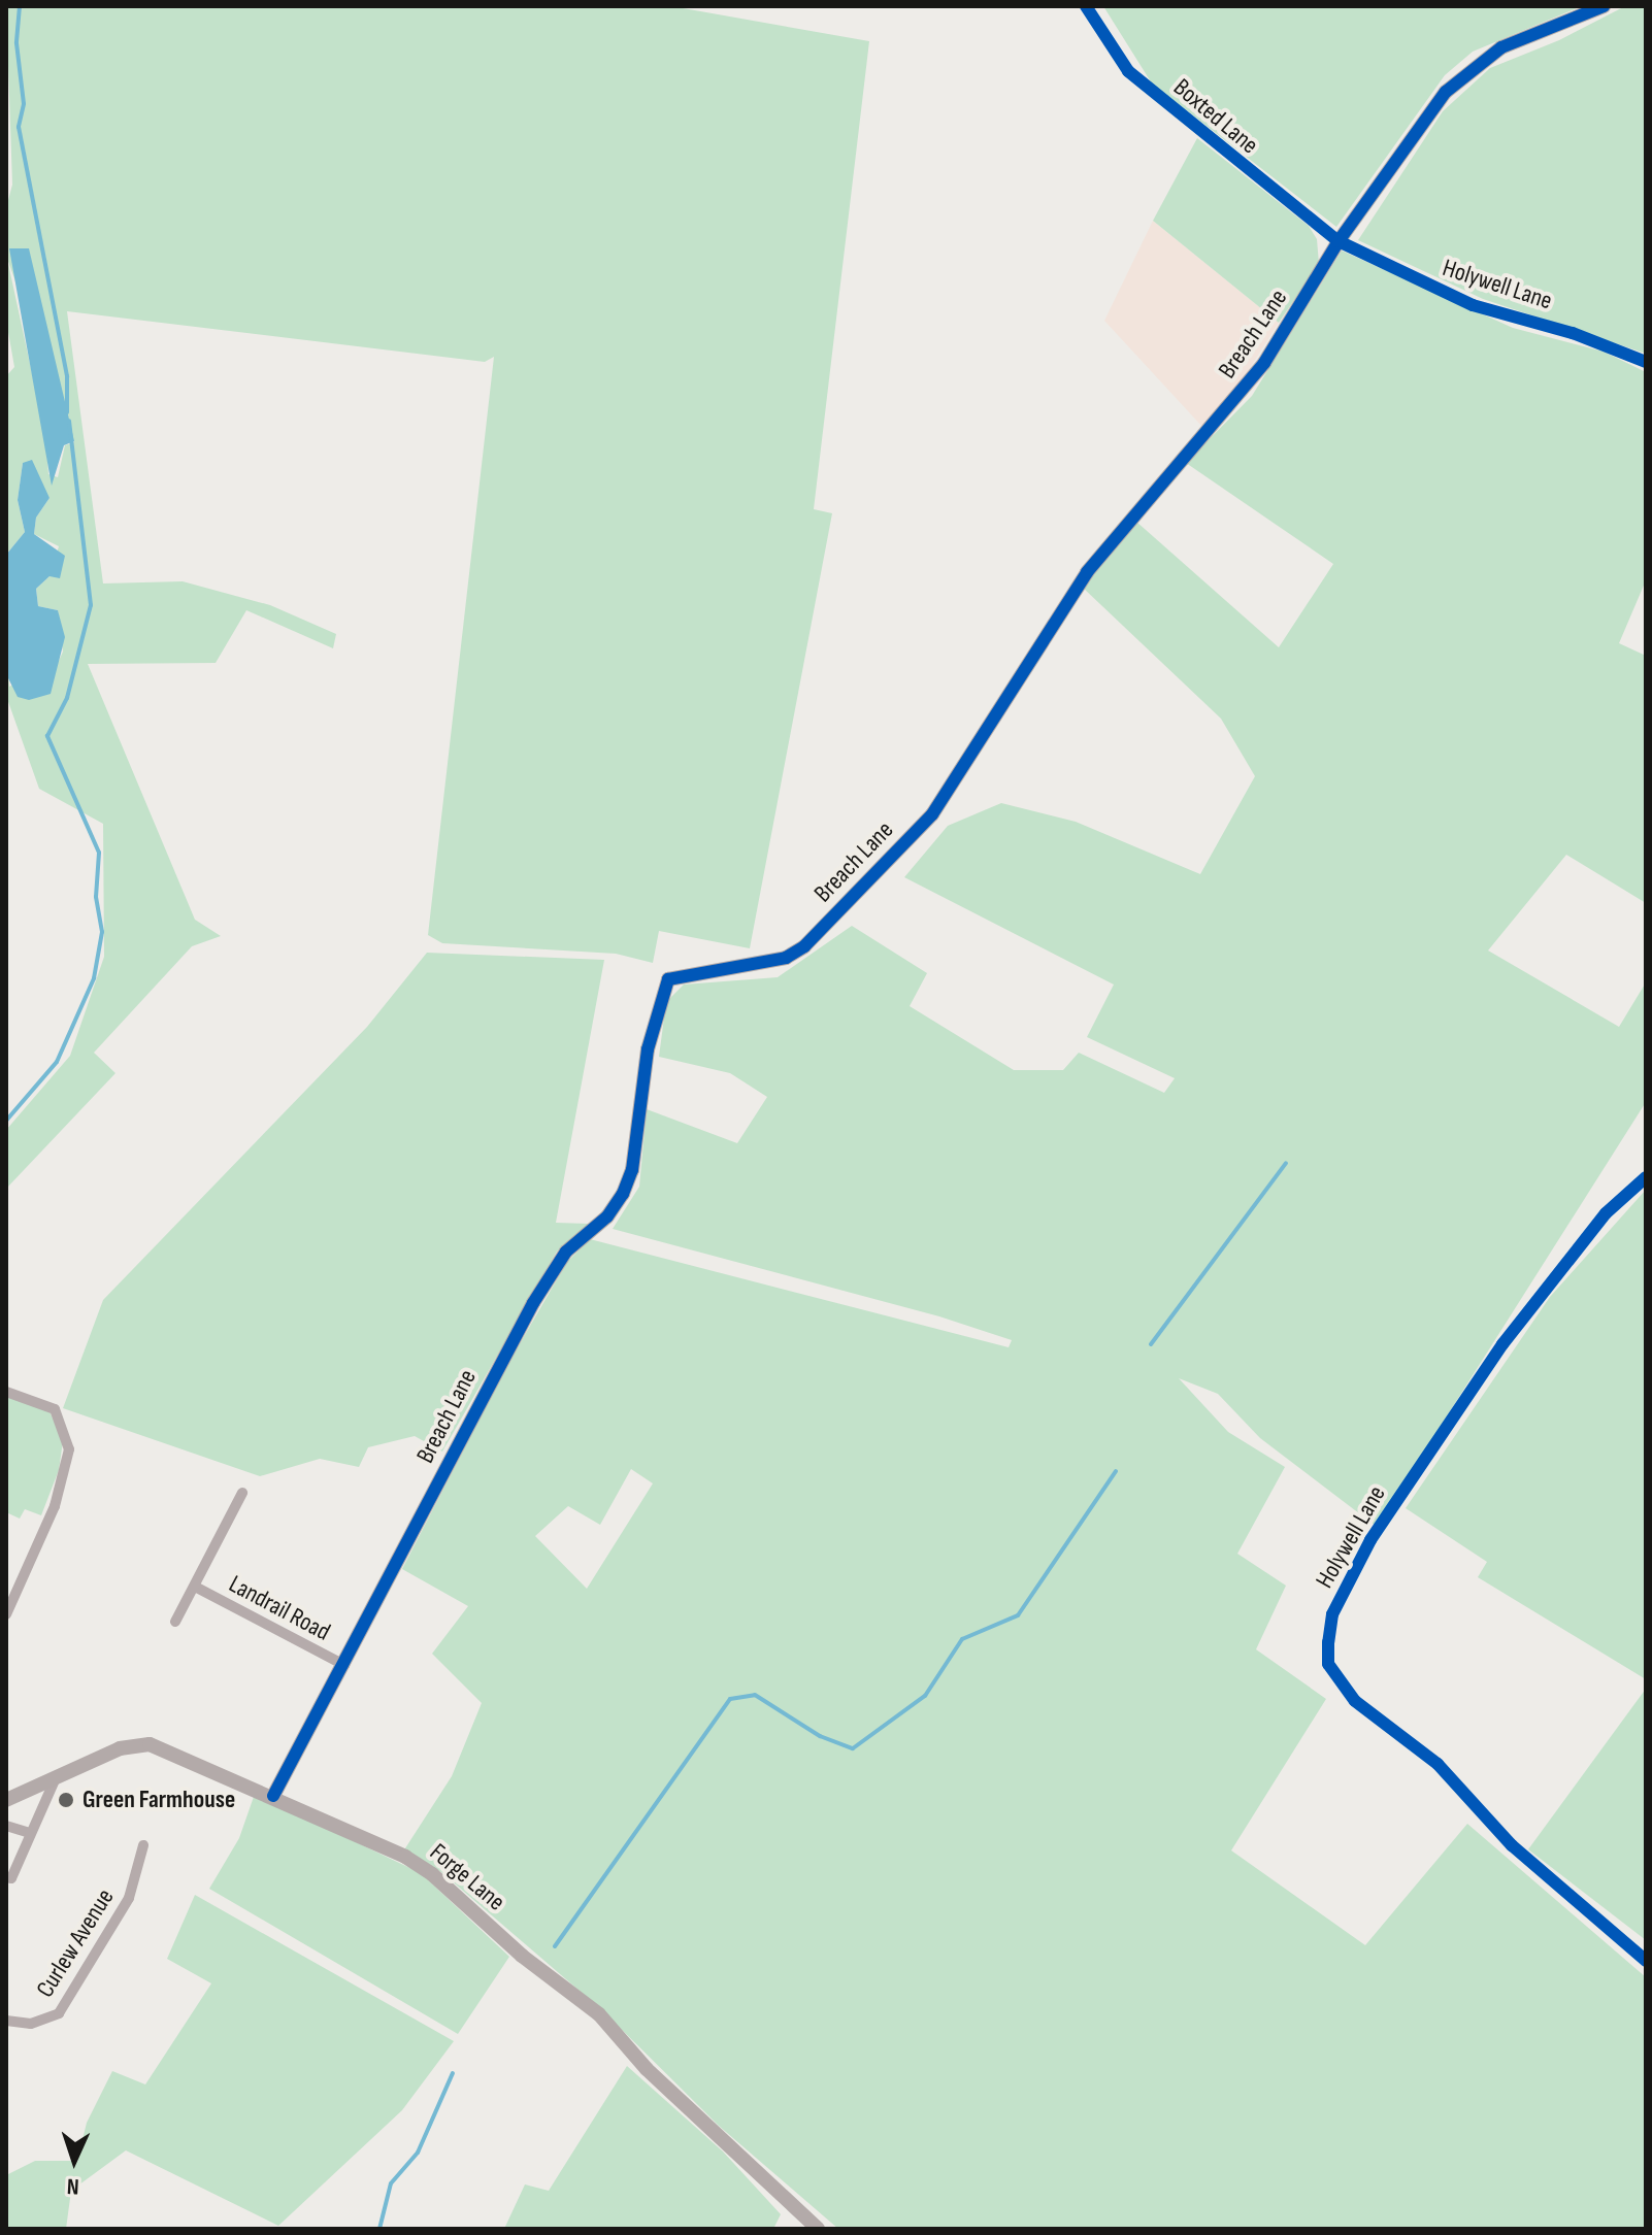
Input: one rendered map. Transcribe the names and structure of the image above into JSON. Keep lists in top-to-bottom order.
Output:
{
  "streets": {
    "street": [
      "Boxted Lane",
      "Holywell Lane",
      "Breach Lane",
      "Landrail Road",
      "Forge Lane",
      "Curlew Avenue"
    ]
  },
  "crossings": [
    ["Boxted Lane", "Holywell Lane"],
    ["Boxted Lane", "Breach Lane"],
    ["Holywell Lane", "Breach Lane"],
    ["Breach Lane", "Landrail Road"],
    ["Breach Lane", "Forge Lane"]
  ],
  "places": ["Green Farmhouse"],
  "north": "bottom"
}
